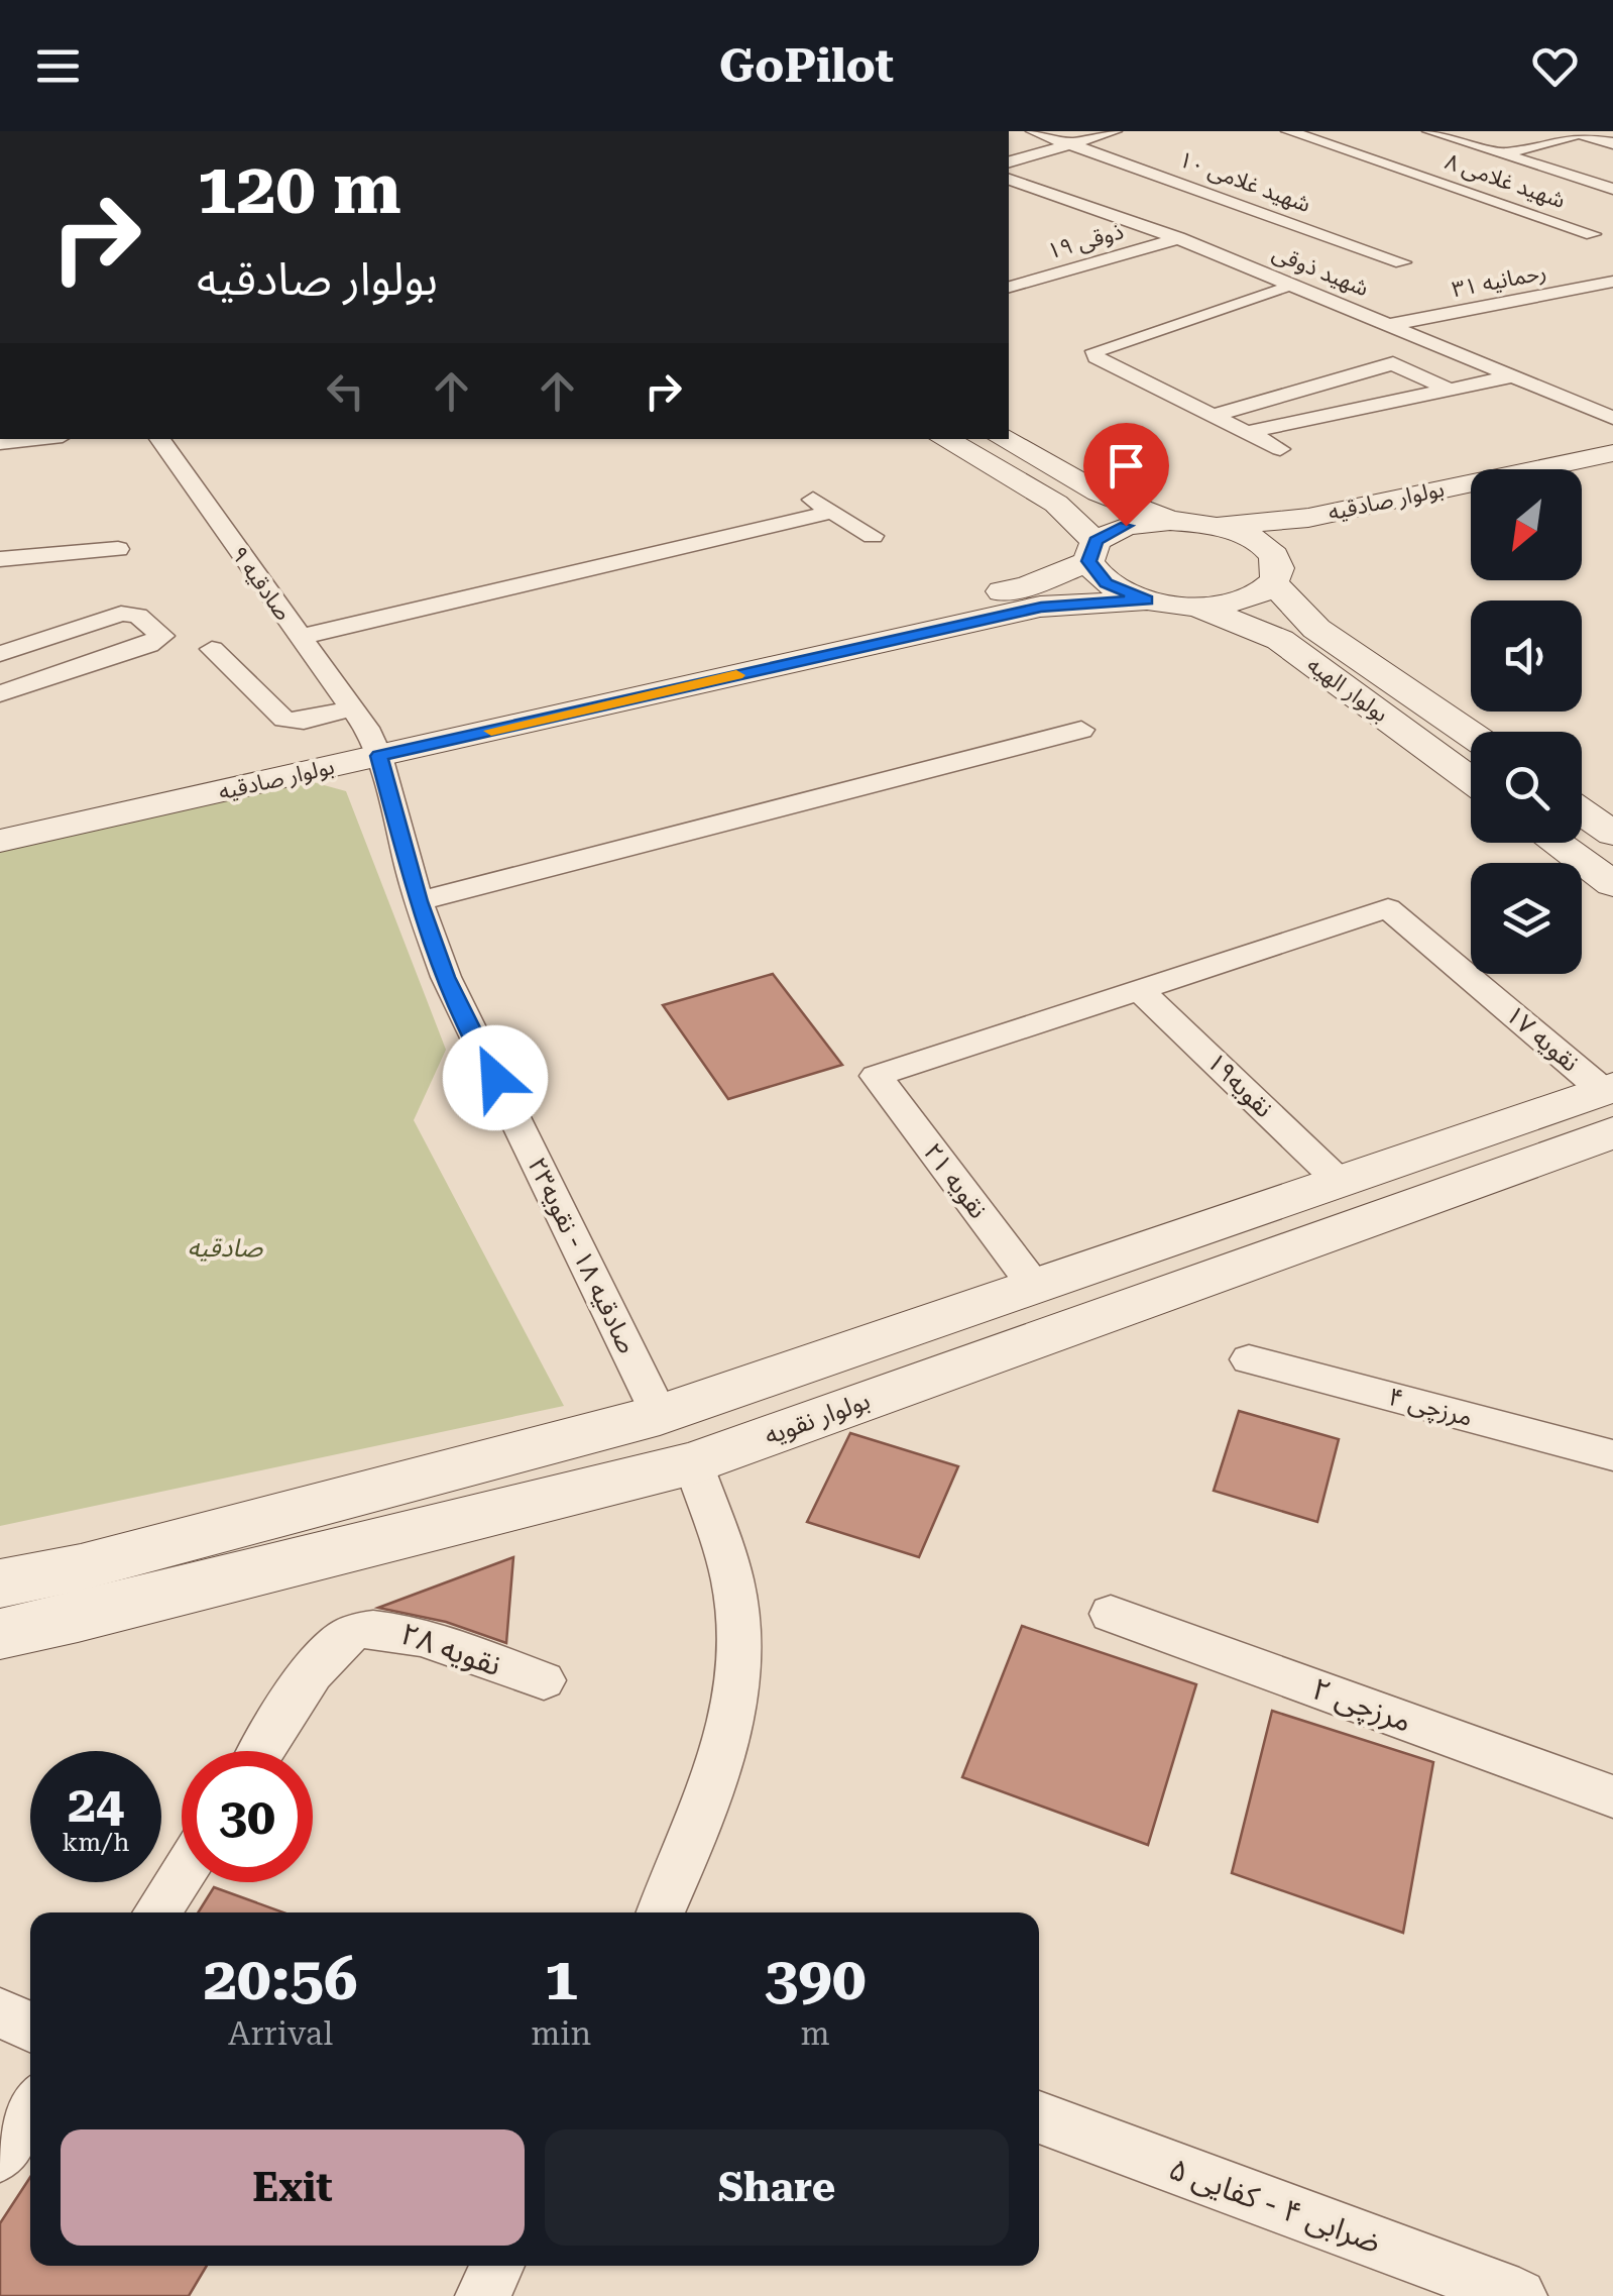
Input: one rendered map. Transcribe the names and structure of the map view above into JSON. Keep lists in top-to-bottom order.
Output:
{
  "streets": {
    "main road": ["بولوار صادقیه", "بولوار الهیه", "بولوار نقویه"],
    "street": [
      "شهید غلامی ۸",
      "شهید غلامی ۱۰",
      "ذوقی ۱۹",
      "شهید ذوقی",
      "رحمانیه ۳۱",
      "صادقیه ۹",
      "نقویه ۱۷",
      "نقویه۱۹",
      "نقویه ۲۱",
      "صادقیه ۱۸ - نقویه۲۳",
      "مرزچی ۴",
      "نقویه ۲۸",
      "مرزچی ۲",
      "ضرابی ۴ - کفایی ۵"
    ]
  },
  "crossings": [
    ["ذوقی ۱۹", "شهید ذوقی"],
    ["شهید ذوقی", "رحمانیه ۳۱"],
    ["بولوار صادقیه", "صادقیه ۹"],
    ["بولوار صادقیه", "بولوار الهیه"],
    ["بولوار صادقیه", "صادقیه ۱۸ - نقویه۲۳"],
    ["صادقیه ۹", "صادقیه ۱۸ - نقویه۲۳"],
    ["نقویه ۱۷", "نقویه۱۹"],
    ["نقویه ۱۷", "نقویه ۲۱"],
    ["نقویه ۱۷", "بولوار نقویه"],
    ["نقویه۱۹", "نقویه ۲۱"],
    ["نقویه۱۹", "بولوار نقویه"],
    ["نقویه ۲۱", "بولوار نقویه"],
    ["صادقیه ۱۸ - نقویه۲۳", "بولوار نقویه"]
  ],
  "parks": ["صادقیه"],
  "north": "bottom left",
  "page": {
    "header": "GoPilot",
    "turn": ["120 m", "بولوار صادقیه"],
    "speed": "24 km/h",
    "limit": "30",
    "eta": [
      "20:56",
      "Arrival",
      "1",
      "min",
      "390",
      "m"
    ],
    "buttons": ["Exit", "Share"]
  }
}
